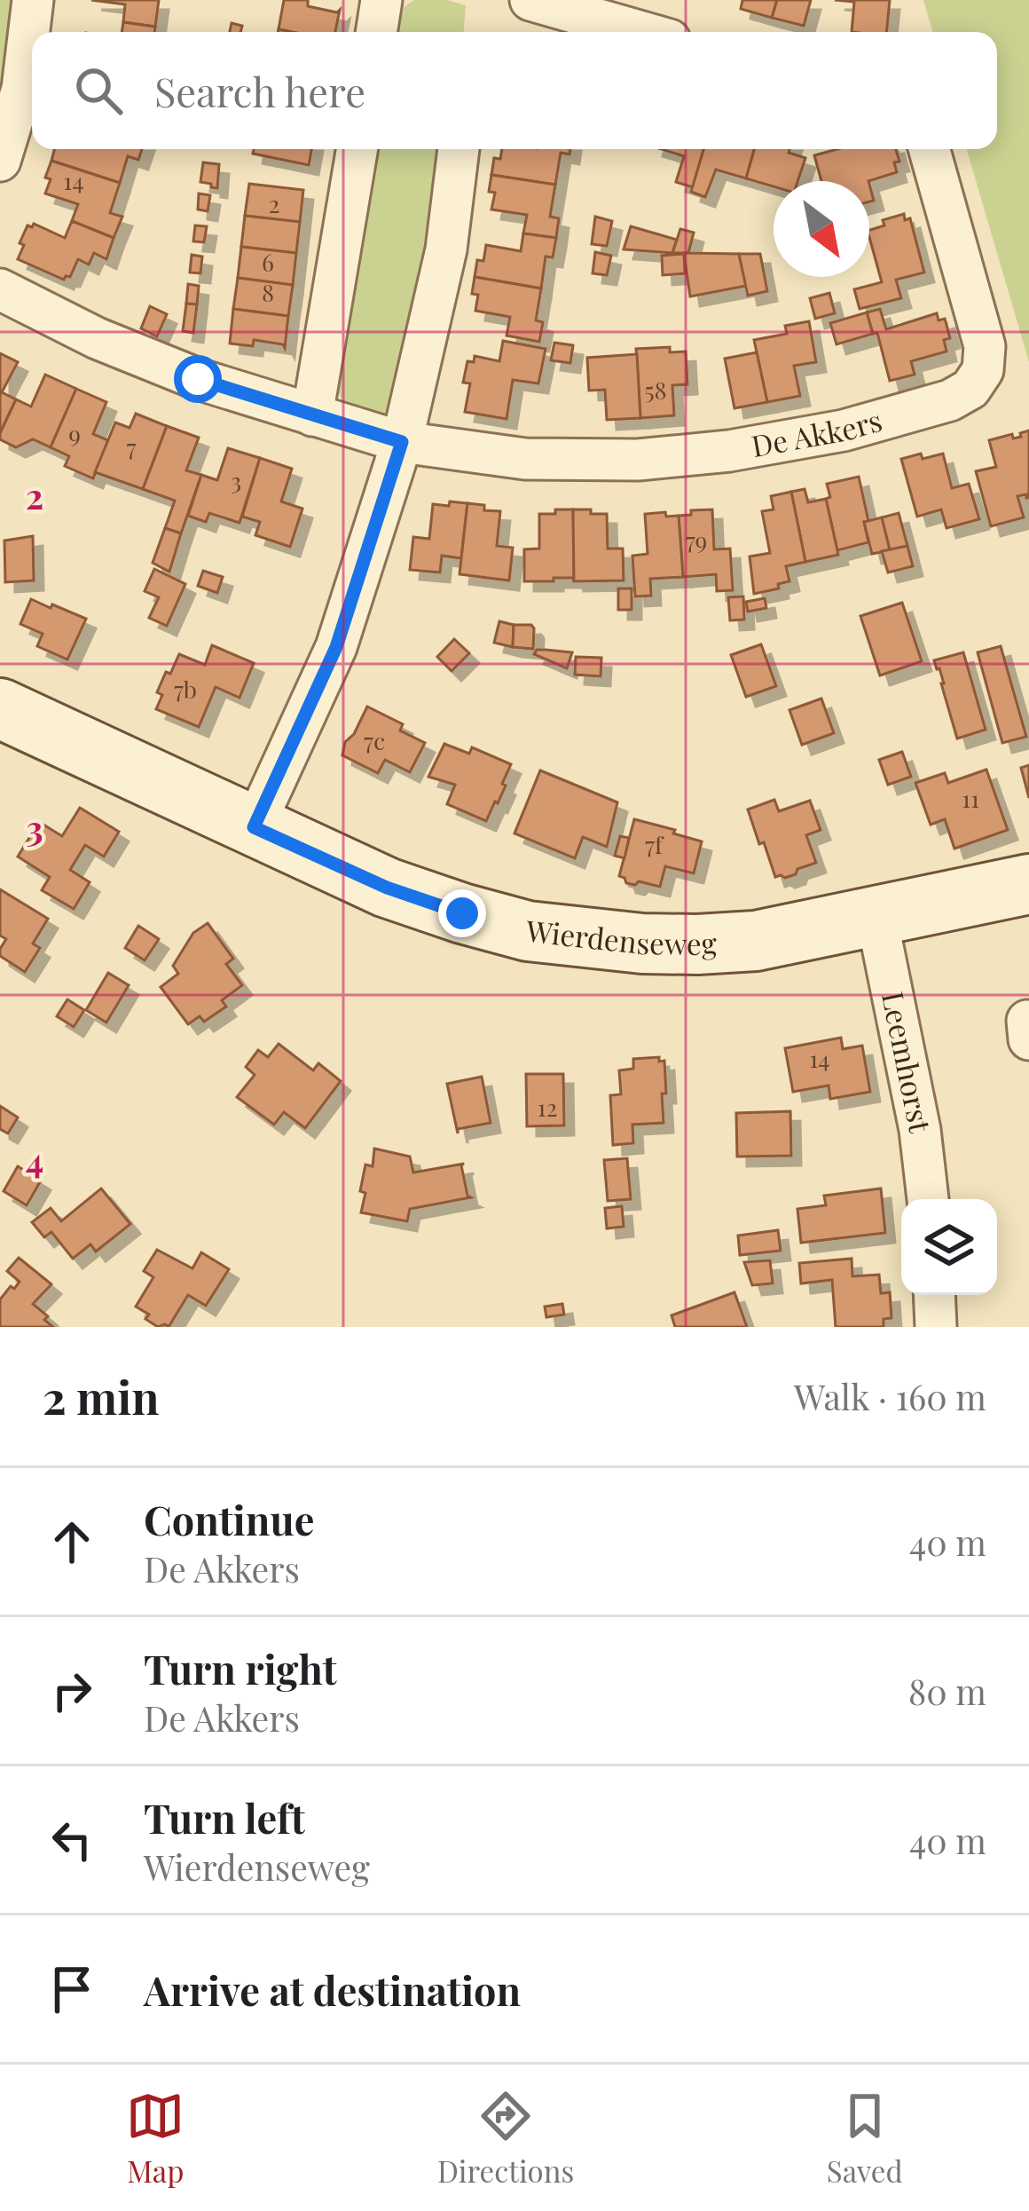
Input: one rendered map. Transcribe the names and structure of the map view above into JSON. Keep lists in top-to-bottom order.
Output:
{
  "streets": {
    "main road": ["Wierdenseweg"],
    "street": ["De Akkers", "Leemhorst"]
  },
  "crossings": [
    ["Wierdenseweg", "Leemhorst"]
  ],
  "house_numbers": [
    "14",
    "2",
    "6",
    "8",
    "58",
    "9",
    "7",
    "3",
    "79",
    "7b",
    "7c",
    "11",
    "7f",
    "14",
    "12"
  ],
  "north": "bottom right",
  "page": {
    "search": "Search here",
    "heading": ["2 min", "Walk · 160 m"],
    "list": [
      ["Continue", "De Akkers", "40 m"],
      ["Turn right", "De Akkers", "80 m"],
      ["Turn left", "Wierdenseweg", "40 m"],
      "Arrive at destination"
    ],
    "nav": ["Map", "Directions", "Saved"]
  },
  "grid": {
    "rows": ["2", "3", "4"]
  }
}
